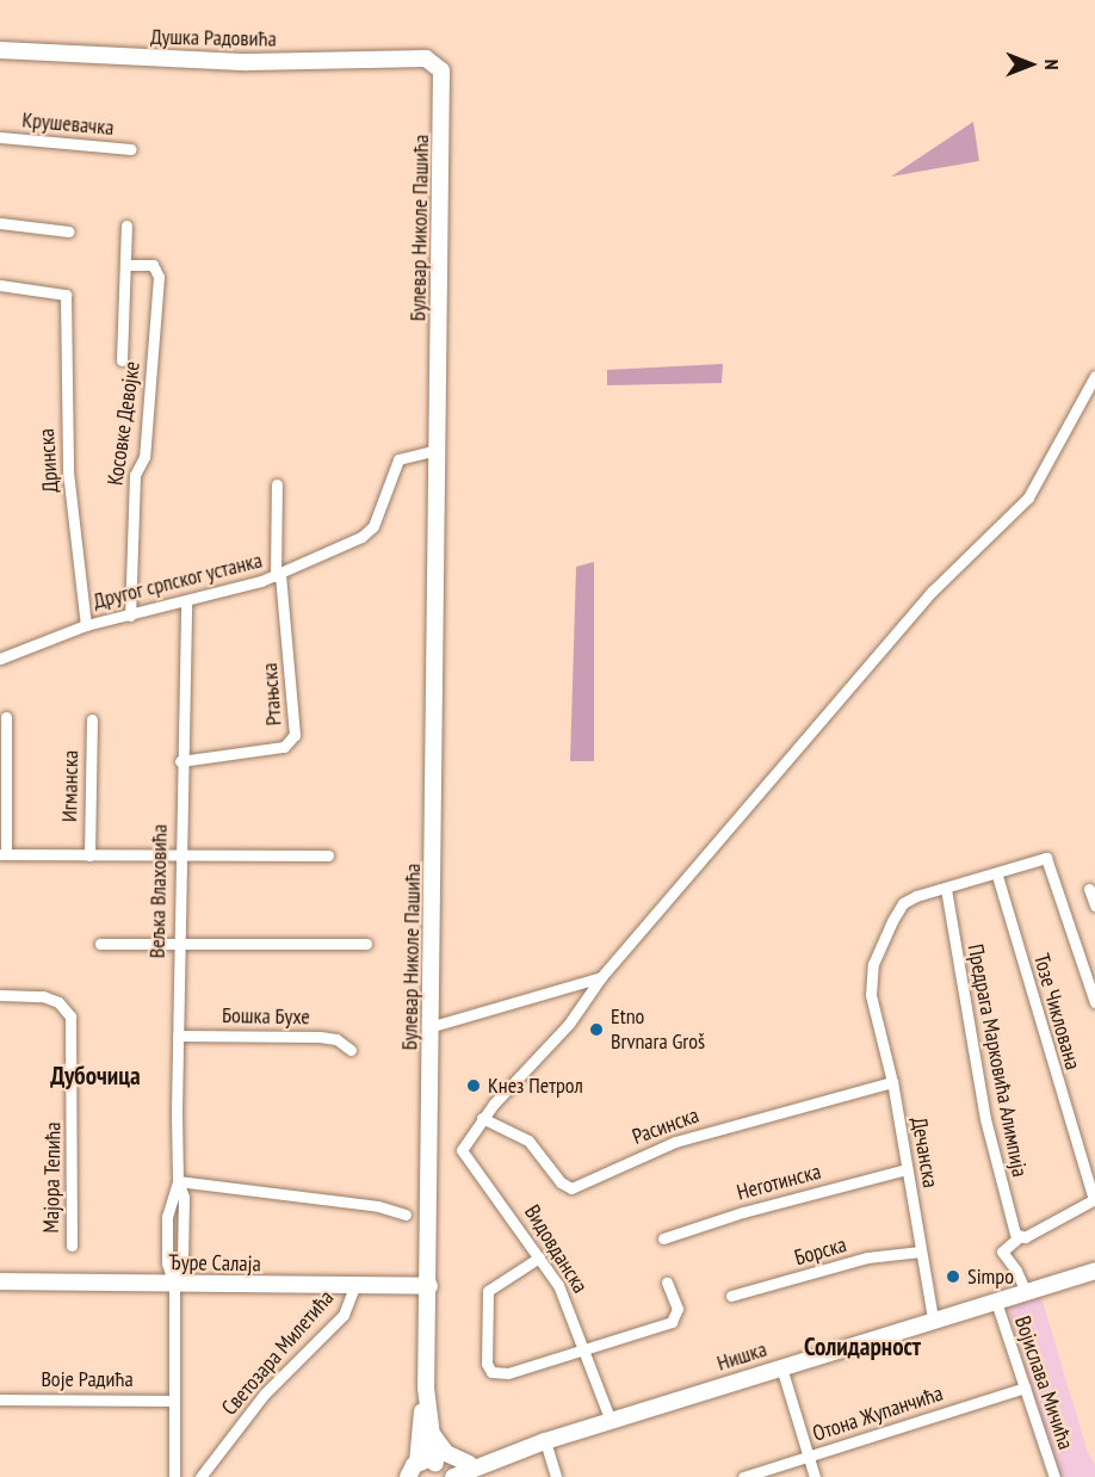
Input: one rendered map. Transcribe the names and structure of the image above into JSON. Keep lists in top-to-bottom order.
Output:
{
  "streets": {
    "street": [
      "Душка Радовића",
      "Крушевачка",
      "Булевар Николе Пашића",
      "Косовке Девојке",
      "Дринска",
      "Другог српског устанка",
      "Ртањска",
      "Игманска",
      "Вељка Влаховића",
      "Тозе Чиклована",
      "Бошка Бухе",
      "Предрага Марковића Алимпија",
      "Расинска",
      "Дечанска",
      "Мајора Тепића",
      "Неготинска",
      "Видовданска",
      "Борска",
      "Ђуре Салаја",
      "Светозара Милетића",
      "Нишка",
      "Воје Радића",
      "Војислава Мичића",
      "Отона Жупанчића"
    ]
  },
  "crossings": [
    ["Душка Радовића", "Булевар Николе Пашића"],
    ["Булевар Николе Пашића", "Другог српског устанка"],
    ["Булевар Николе Пашића", "Ђуре Салаја"],
    ["Булевар Николе Пашића", "Нишка"],
    ["Косовке Девојке", "Другог српског устанка"],
    ["Дринска", "Другог српског устанка"],
    ["Другог српског устанка", "Ртањска"],
    ["Другог српског устанка", "Вељка Влаховића"],
    ["Ртањска", "Вељка Влаховића"],
    ["Вељка Влаховића", "Бошка Бухе"],
    ["Вељка Влаховића", "Ђуре Салаја"],
    ["Вељка Влаховића", "Воје Радића"],
    ["Предрага Марковића Алимпија", "Дечанска"],
    ["Расинска", "Дечанска"],
    ["Расинска", "Видовданска"],
    ["Дечанска", "Неготинска"],
    ["Дечанска", "Борска"],
    ["Дечанска", "Нишка"],
    ["Видовданска", "Нишка"],
    ["Ђуре Салаја", "Светозара Милетића"],
    ["Нишка", "Војислава Мичића"],
    ["Војислава Мичића", "Отона Жупанчића"]
  ],
  "districts": ["Дубочица", "Солидарност"],
  "places": ["Etno Brvnara Groš", "Кнез Петрол", "Simpo"],
  "north": "right"
}
